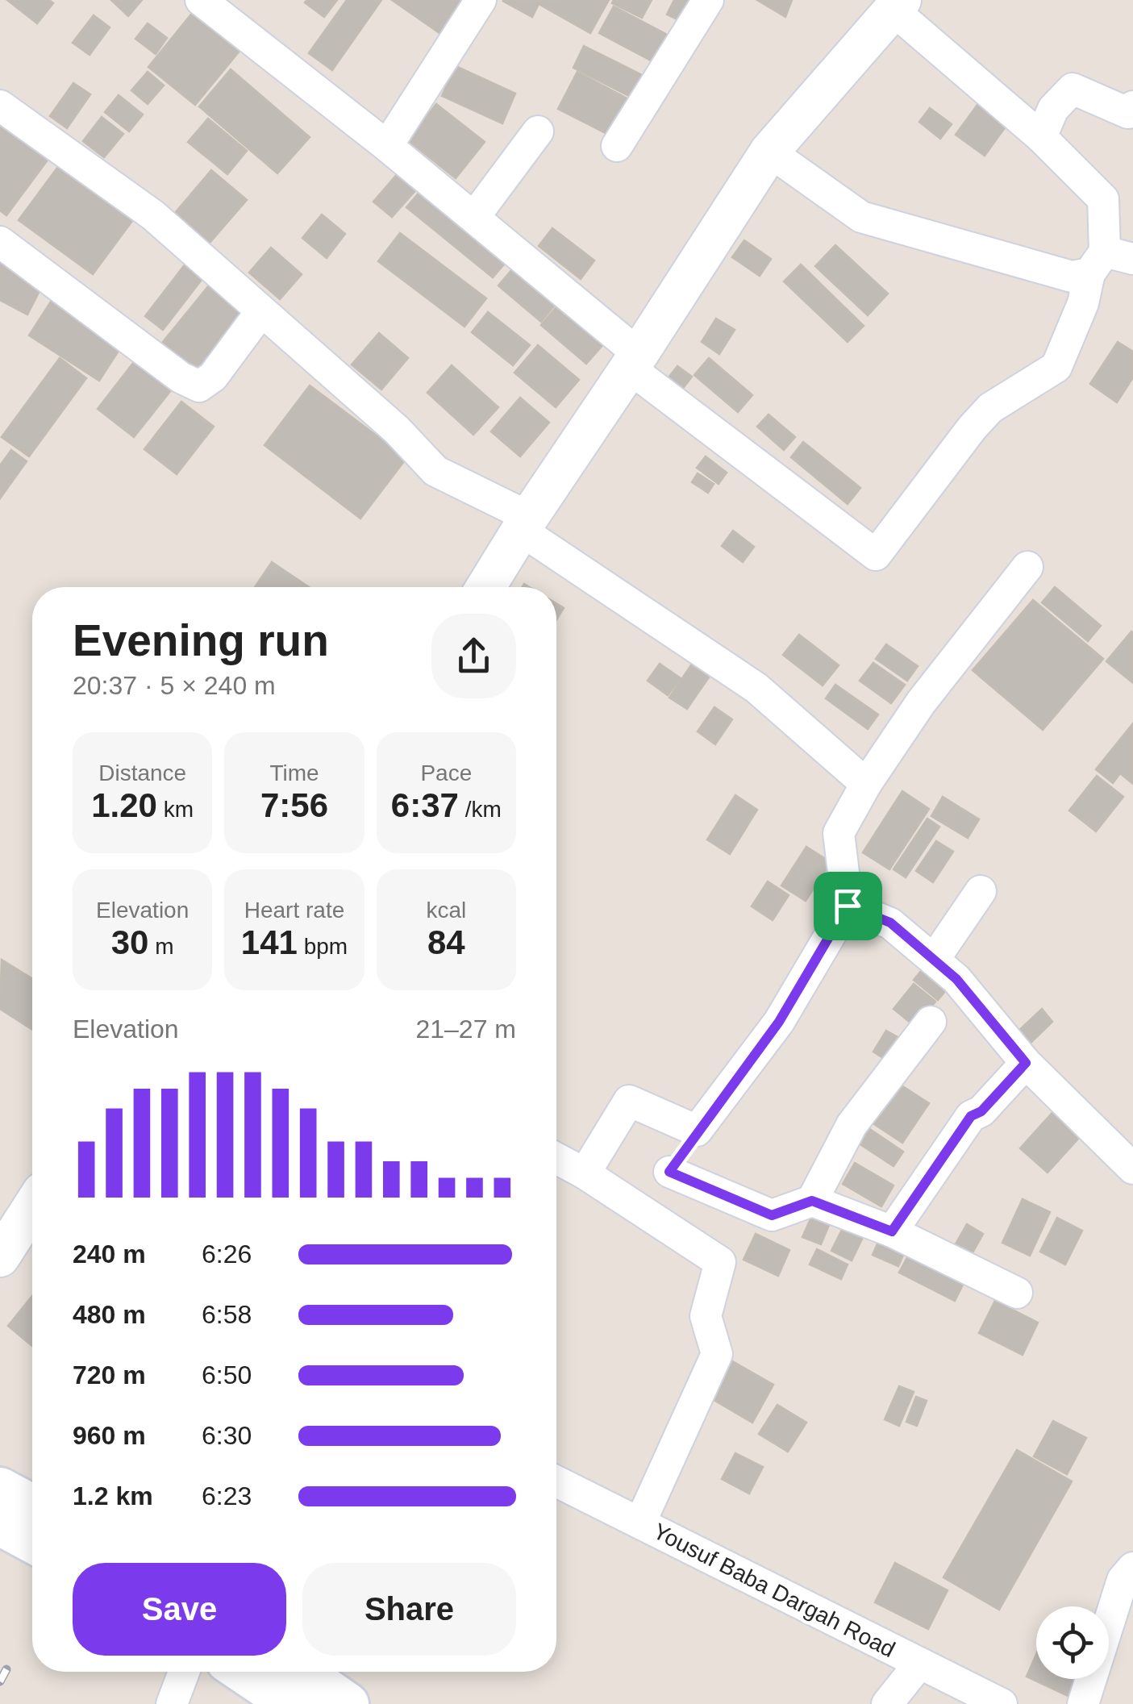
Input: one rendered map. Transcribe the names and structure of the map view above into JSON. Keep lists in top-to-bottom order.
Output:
{
  "streets": {
    "street": ["Yousuf Baba Dargah Road"]
  },
  "page": {
    "heading": ["Evening run", "20:37 · 5 × 240 m"],
    "stats": [
      ["Distance", "1.20 km"],
      ["Time", "7:56"],
      ["Pace", "6:37 /km"],
      ["Elevation", "30 m"],
      ["Heart rate", "141 bpm"],
      ["kcal", "84"]
    ],
    "chart": ["Elevation", "21–27 m"],
    "list": [
      {
        "name": "240 m",
        "note": "6:26"
      },
      {
        "name": "480 m",
        "note": "6:58"
      },
      {
        "name": "720 m",
        "note": "6:50"
      },
      {
        "name": "960 m",
        "note": "6:30"
      },
      {
        "name": "1.2 km",
        "note": "6:23"
      }
    ],
    "buttons": ["Save", "Share"]
  }
}
